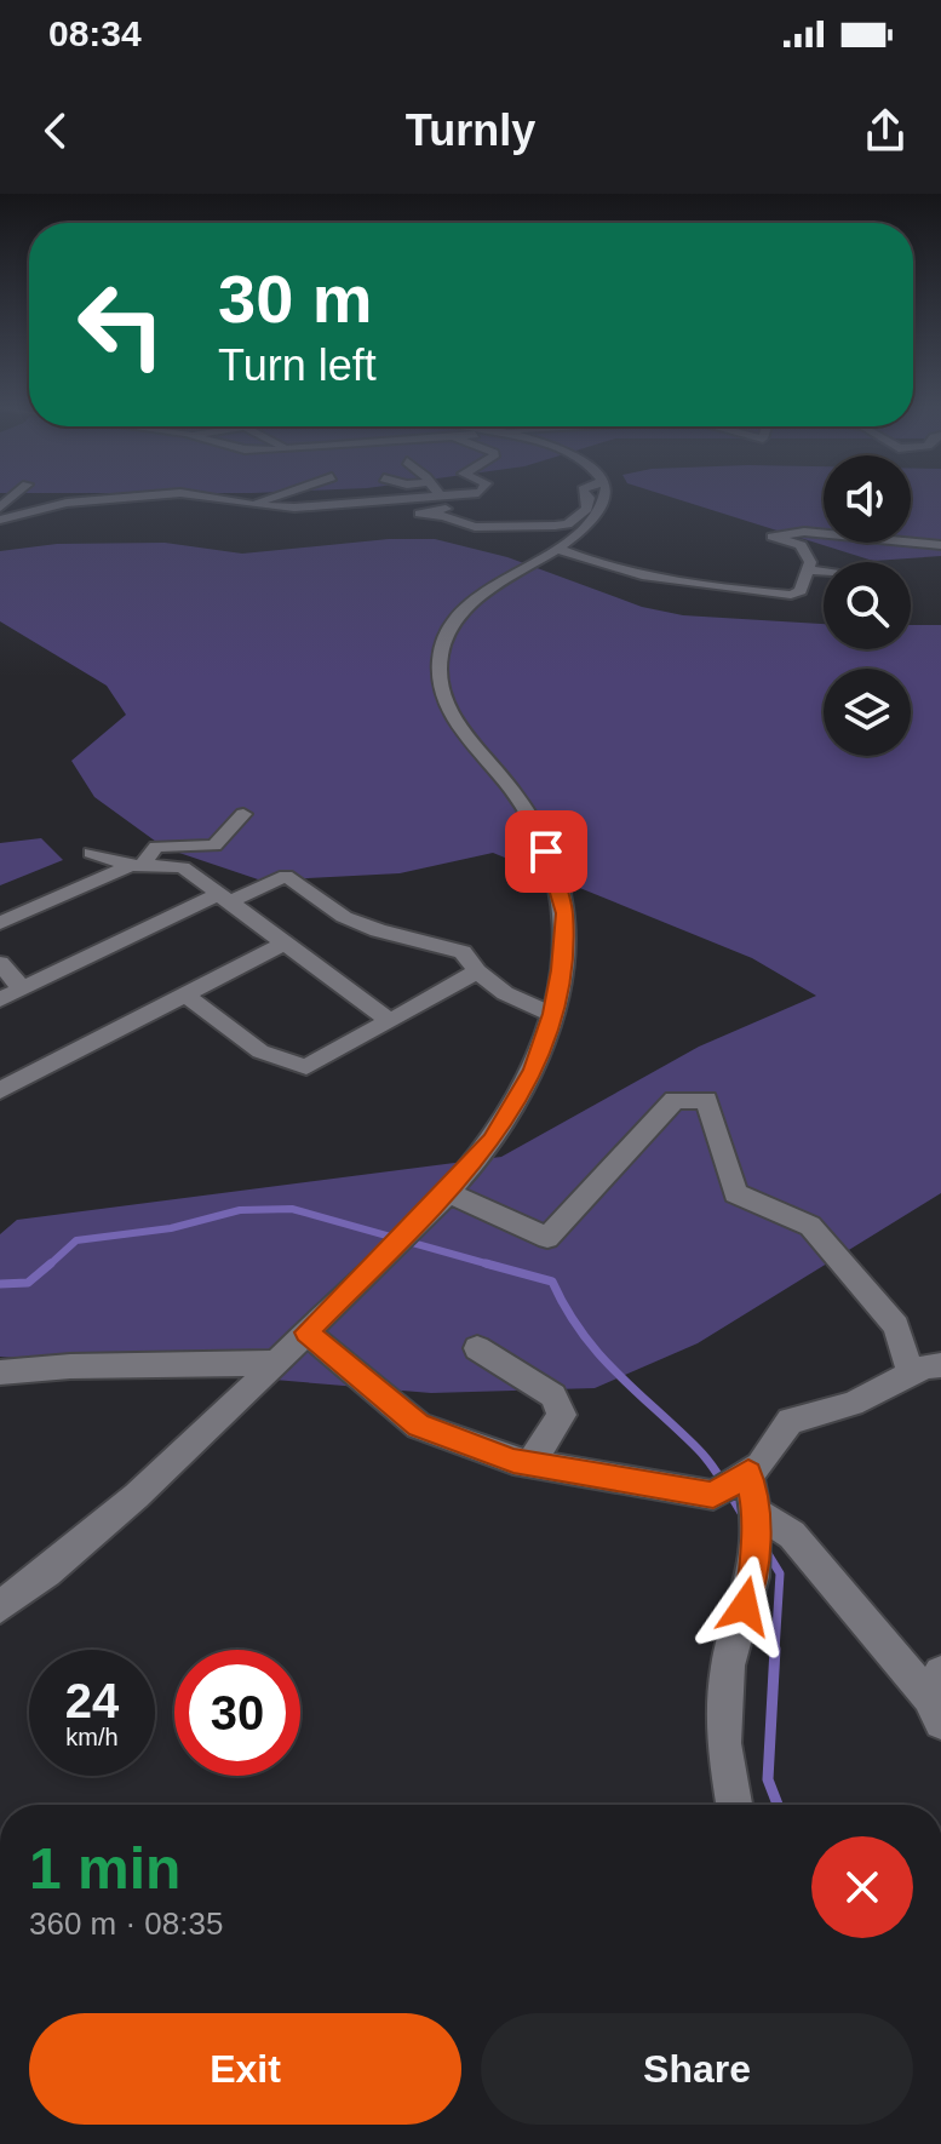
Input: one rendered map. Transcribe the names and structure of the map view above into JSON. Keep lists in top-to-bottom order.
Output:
{
  "page": {
    "status": "08:34",
    "header": "Turnly",
    "turn": ["30 m", "Turn left"],
    "speed": "24 km/h",
    "limit": "30",
    "heading": ["1 min", "360 m · 08:35"],
    "buttons": ["Exit", "Share"]
  }
}
